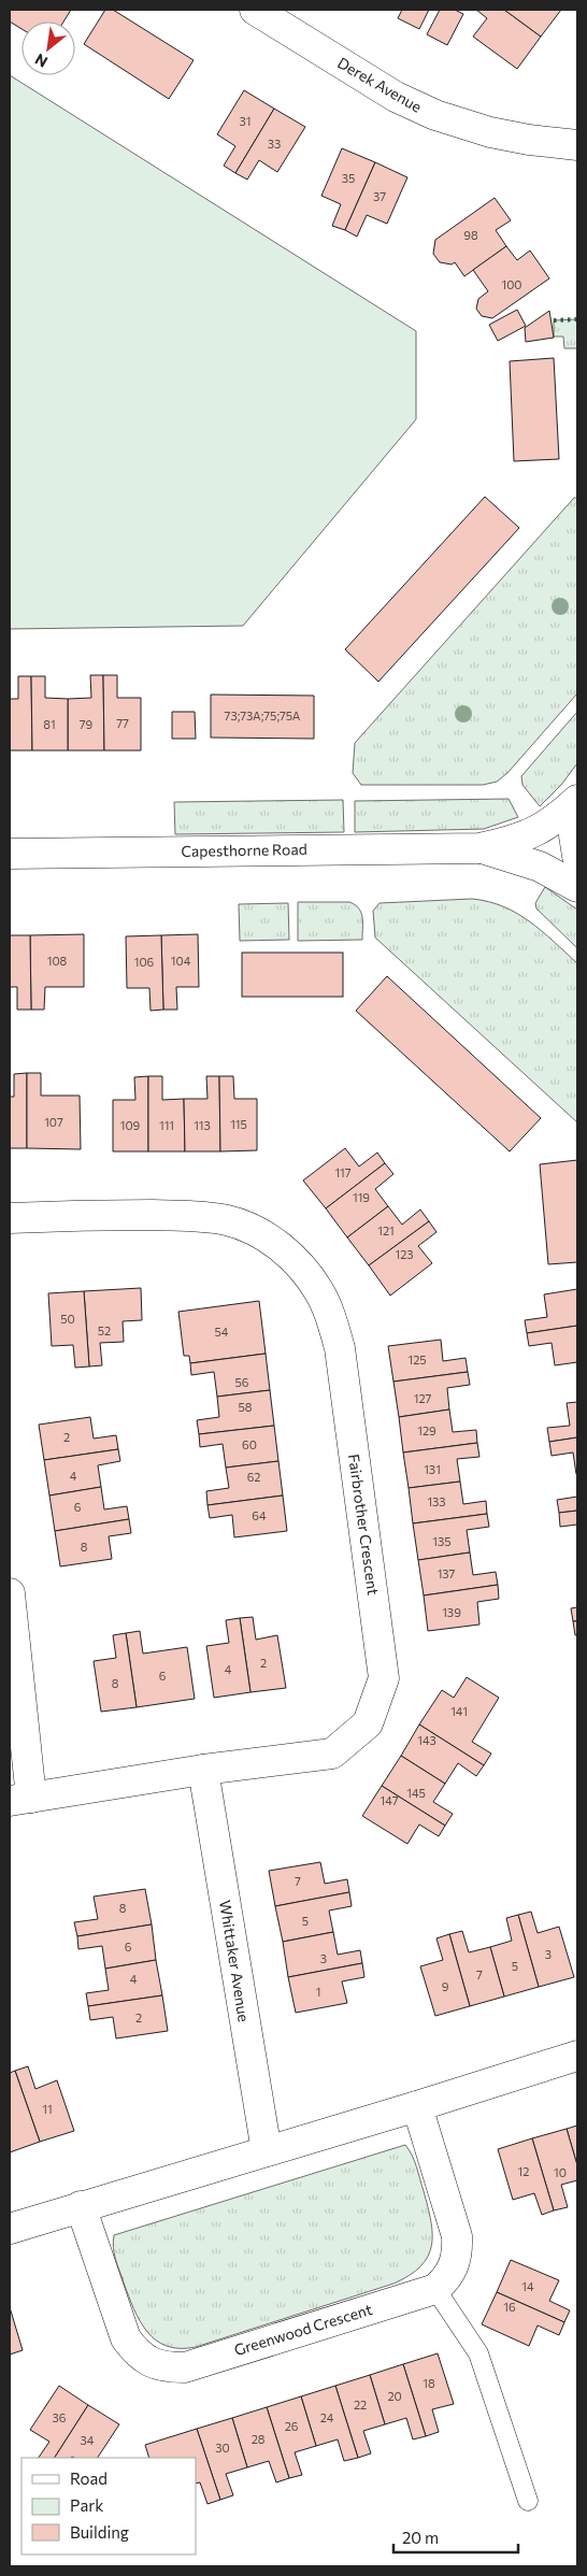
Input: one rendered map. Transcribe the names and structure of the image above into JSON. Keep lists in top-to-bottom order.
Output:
{
  "streets": {
    "street": [
      "Derek Avenue",
      "Capesthorne Road",
      "Fairbrother Crescent",
      "Whittaker Avenue",
      "Greenwood Crescent"
    ]
  },
  "crossings": [
    ["Fairbrother Crescent", "Whittaker Avenue"]
  ],
  "house_numbers": [
    "31",
    "33",
    "35",
    "37",
    "98",
    "100",
    "73;73A;75;75A",
    "77",
    "81",
    "79",
    "108",
    "104",
    "106",
    "107",
    "115",
    "109",
    "111",
    "113",
    "117",
    "119",
    "121",
    "123",
    "50",
    "52",
    "54",
    "125",
    "56",
    "127",
    "58",
    "129",
    "2",
    "60",
    "131",
    "4",
    "62",
    "133",
    "6",
    "64",
    "135",
    "8",
    "137",
    "139",
    "2",
    "4",
    "6",
    "8",
    "141",
    "143",
    "145",
    "147",
    "7",
    "8",
    "5",
    "6",
    "3",
    "3",
    "5",
    "7",
    "4",
    "9",
    "1",
    "2",
    "11",
    "12",
    "10",
    "14",
    "16",
    "18",
    "20",
    "22",
    "36",
    "24",
    "26",
    "28",
    "34",
    "30"
  ],
  "legend": ["Road", "Park", "Building"],
  "scale_bar": "20 m",
  "north": "bottom left"
}
